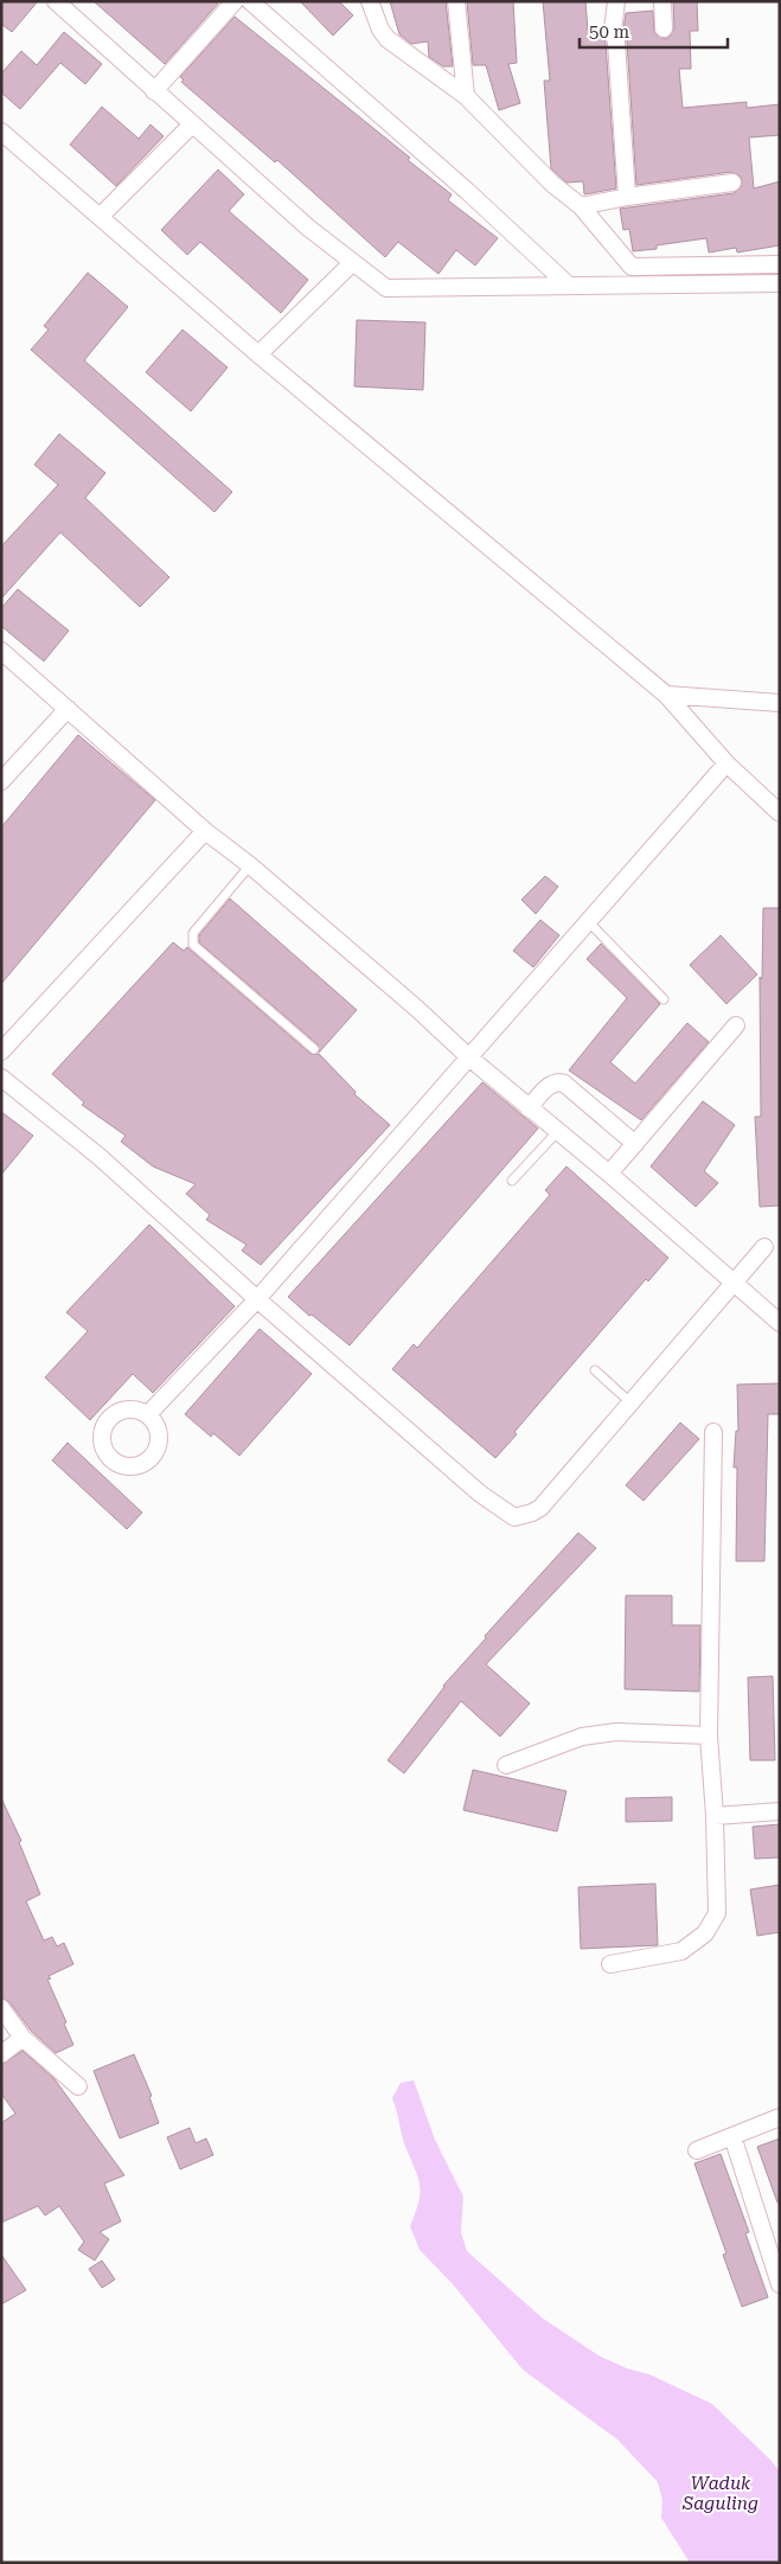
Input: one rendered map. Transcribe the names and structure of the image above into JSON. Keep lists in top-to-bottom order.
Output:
{
  "water": ["Waduk Saguling"],
  "scale_bar": "50 m"
}
